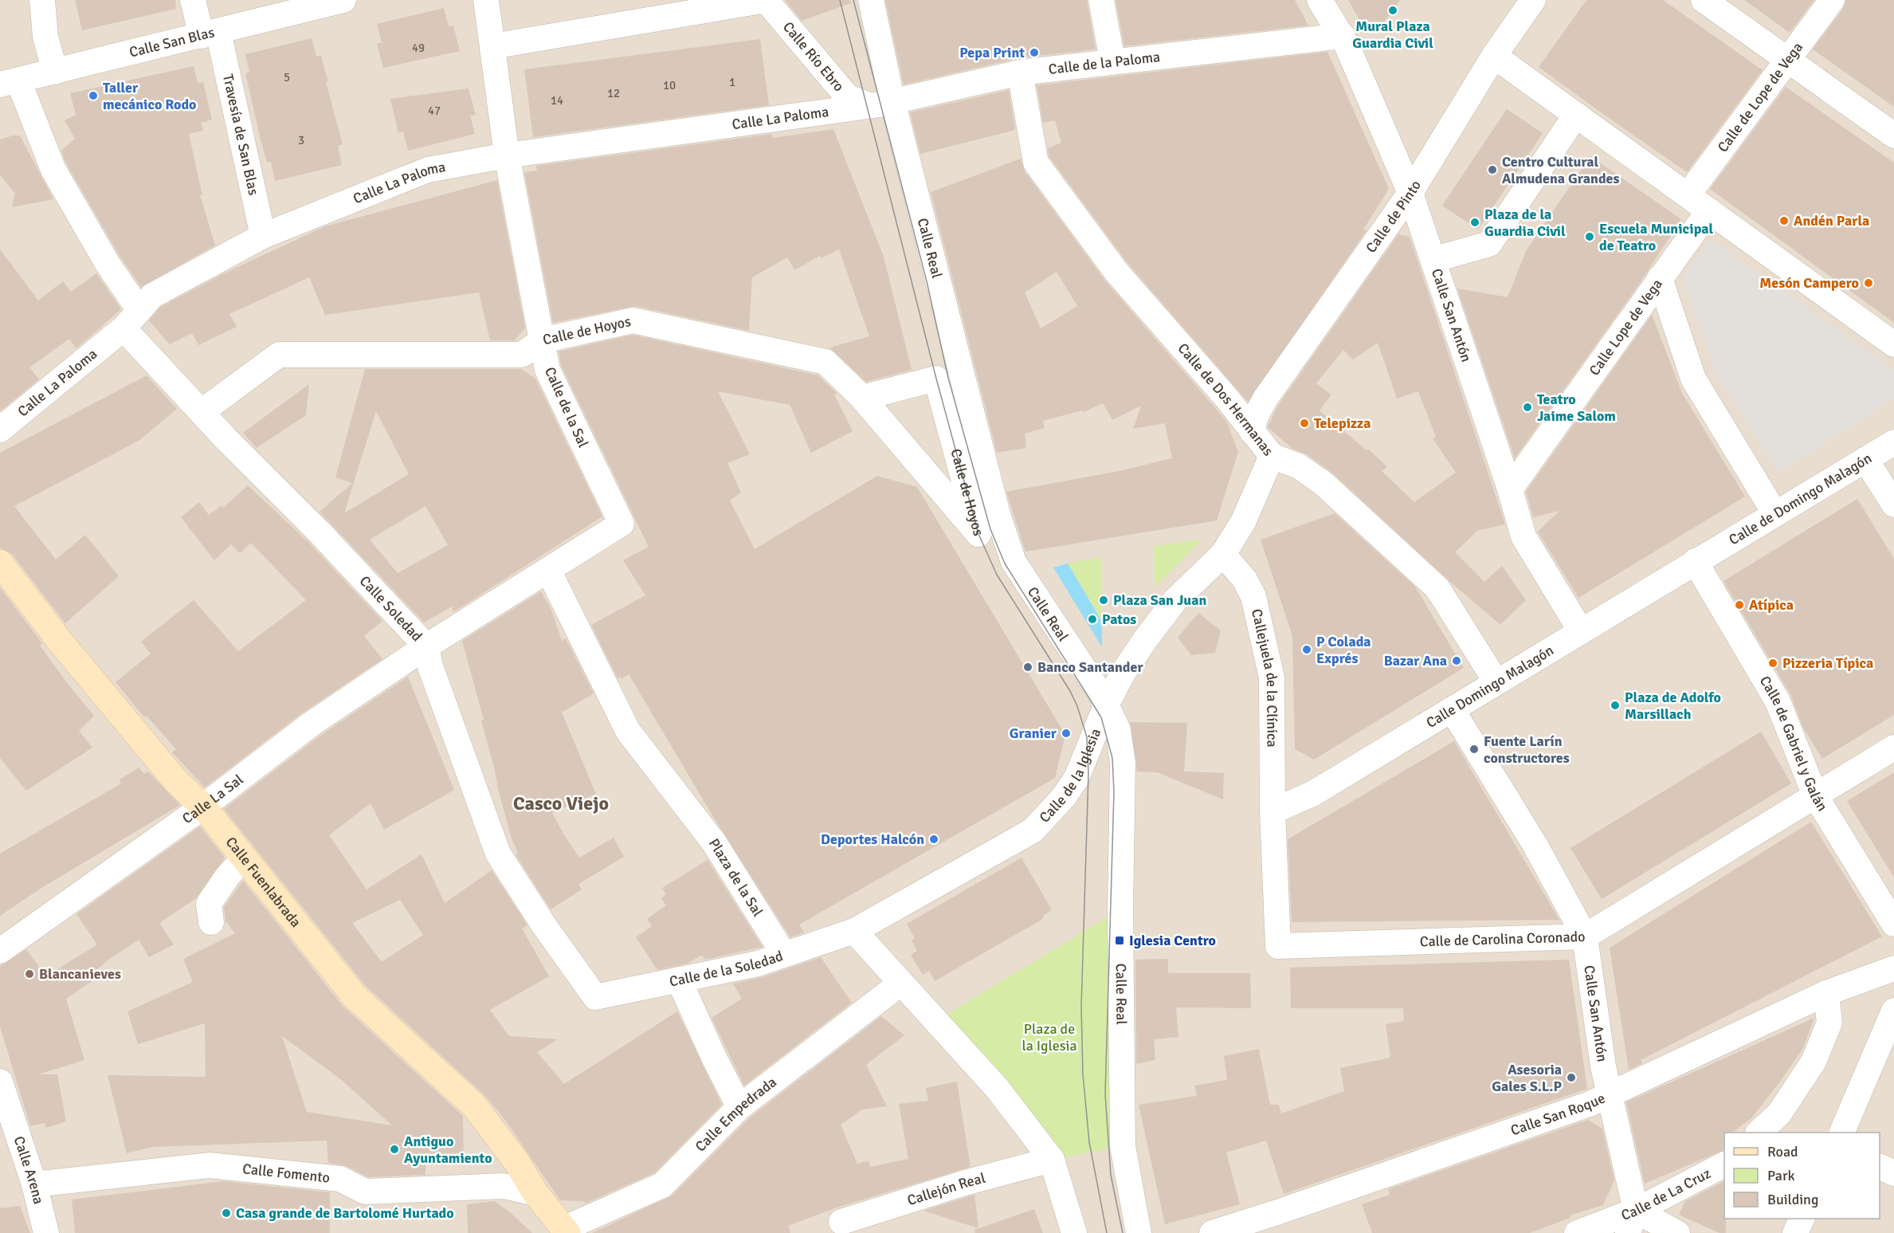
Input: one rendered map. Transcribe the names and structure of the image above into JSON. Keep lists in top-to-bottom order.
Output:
{
  "streets": {
    "street": [
      "Calle San Blas",
      "Calle Río Ebro",
      "Calle de la Paloma",
      "Calle de Lope de Vega",
      "Calle La Paloma",
      "Travesía de San Blas",
      "Calle de Pinto",
      "Calle Real",
      "Calle San Antón",
      "Calle Lope de Vega",
      "Calle de Hoyos",
      "Calle de Dos Hermanas",
      "Calle de la Sal",
      "Calle de Domingo Malagón",
      "Calle Soledad",
      "Callejuela de la Clínica",
      "Calle Domingo Malagón",
      "Calle de Gabriel y Galán",
      "Calle de la Iglesia",
      "Calle La Sal",
      "Plaza de la Sal",
      "Calle Fuenlabrada",
      "Calle de Carolina Coronado",
      "Calle de la Soledad",
      "Calle San Roque",
      "Calle Empedrada",
      "Calle Arena",
      "Calle Fomento",
      "Callejón Real",
      "Calle de La Cruz"
    ]
  },
  "crossings": [
    ["Calle San Blas", "Travesía de San Blas"],
    ["Calle Río Ebro", "Calle de la Paloma"],
    ["Calle Río Ebro", "Calle La Paloma"],
    ["Calle de la Paloma", "Calle La Paloma"],
    ["Calle de la Paloma", "Calle Real"],
    ["Calle de la Paloma", "Calle San Antón"],
    ["Calle de la Paloma", "Calle de Dos Hermanas"],
    ["Calle La Paloma", "Travesía de San Blas"],
    ["Calle La Paloma", "Calle de la Sal"],
    ["Calle La Paloma", "Calle Soledad"],
    ["Calle de Pinto", "Calle San Antón"],
    ["Calle de Pinto", "Calle de Dos Hermanas"],
    ["Calle Real", "Calle de la Iglesia"],
    ["Calle San Antón", "Calle Lope de Vega"],
    ["Calle San Antón", "Calle Domingo Malagón"],
    ["Calle San Antón", "Calle de Carolina Coronado"],
    ["Calle San Antón", "Calle San Roque"],
    ["Calle San Antón", "Calle de La Cruz"],
    ["Calle de Hoyos", "Calle de la Sal"],
    ["Calle de Hoyos", "Calle Soledad"],
    ["Calle de Dos Hermanas", "Calle Domingo Malagón"],
    ["Calle de Dos Hermanas", "Calle de la Iglesia"],
    ["Calle de la Sal", "Calle Soledad"],
    ["Calle de la Sal", "Calle La Sal"],
    ["Calle de la Sal", "Plaza de la Sal"],
    ["Calle de Domingo Malagón", "Calle Domingo Malagón"],
    ["Calle de Domingo Malagón", "Calle de Gabriel y Galán"],
    ["Calle Soledad", "Calle La Sal"],
    ["Calle Soledad", "Calle de la Soledad"],
    ["Callejuela de la Clínica", "Calle Domingo Malagón"],
    ["Callejuela de la Clínica", "Calle de la Iglesia"],
    ["Callejuela de la Clínica", "Calle de Carolina Coronado"],
    ["Calle Domingo Malagón", "Calle de Gabriel y Galán"],
    ["Calle Domingo Malagón", "Calle de Carolina Coronado"],
    ["Calle de Gabriel y Galán", "Calle de Carolina Coronado"],
    ["Calle de la Iglesia", "Calle de la Soledad"],
    ["Calle La Sal", "Calle Fuenlabrada"],
    ["Plaza de la Sal", "Calle de la Soledad"],
    ["Calle Fuenlabrada", "Calle Empedrada"],
    ["Calle Fuenlabrada", "Calle Fomento"],
    ["Calle Arena", "Calle Fomento"]
  ],
  "districts": ["Casco Viejo"],
  "parks": ["Plaza de la Iglesia"],
  "places": {
    "other": [
      "Mural Plaza Guardia Civil",
      "Pepa Print",
      "Taller mecánico Rodo",
      "Centro Cultural Almudena Grandes",
      "Andén Parla",
      "Plaza de la Guardia Civil",
      "Escuela Municipal de Teatro",
      "Mesón Campero",
      "Teatro Jaime Salom",
      "Telepizza",
      "Plaza San Juan",
      "Atípica",
      "Patos",
      "P Colada Exprés",
      "Bazar Ana",
      "Pizzeria Típica",
      "Banco Santander",
      "Plaza de Adolfo Marsillach",
      "Granier",
      "Fuente Larín constructores",
      "Deportes Halcón",
      "Blancanieves",
      "Asesoria Gales S.L.P",
      "Antiguo Ayuntamiento",
      "Casa grande de Bartolomé Hurtado"
    ],
    "transit": ["Iglesia Centro"]
  },
  "house_numbers": [
    "49",
    "5",
    "1",
    "10",
    "12",
    "14",
    "47",
    "3"
  ],
  "legend": ["Road", "Park", "Building"]
}
